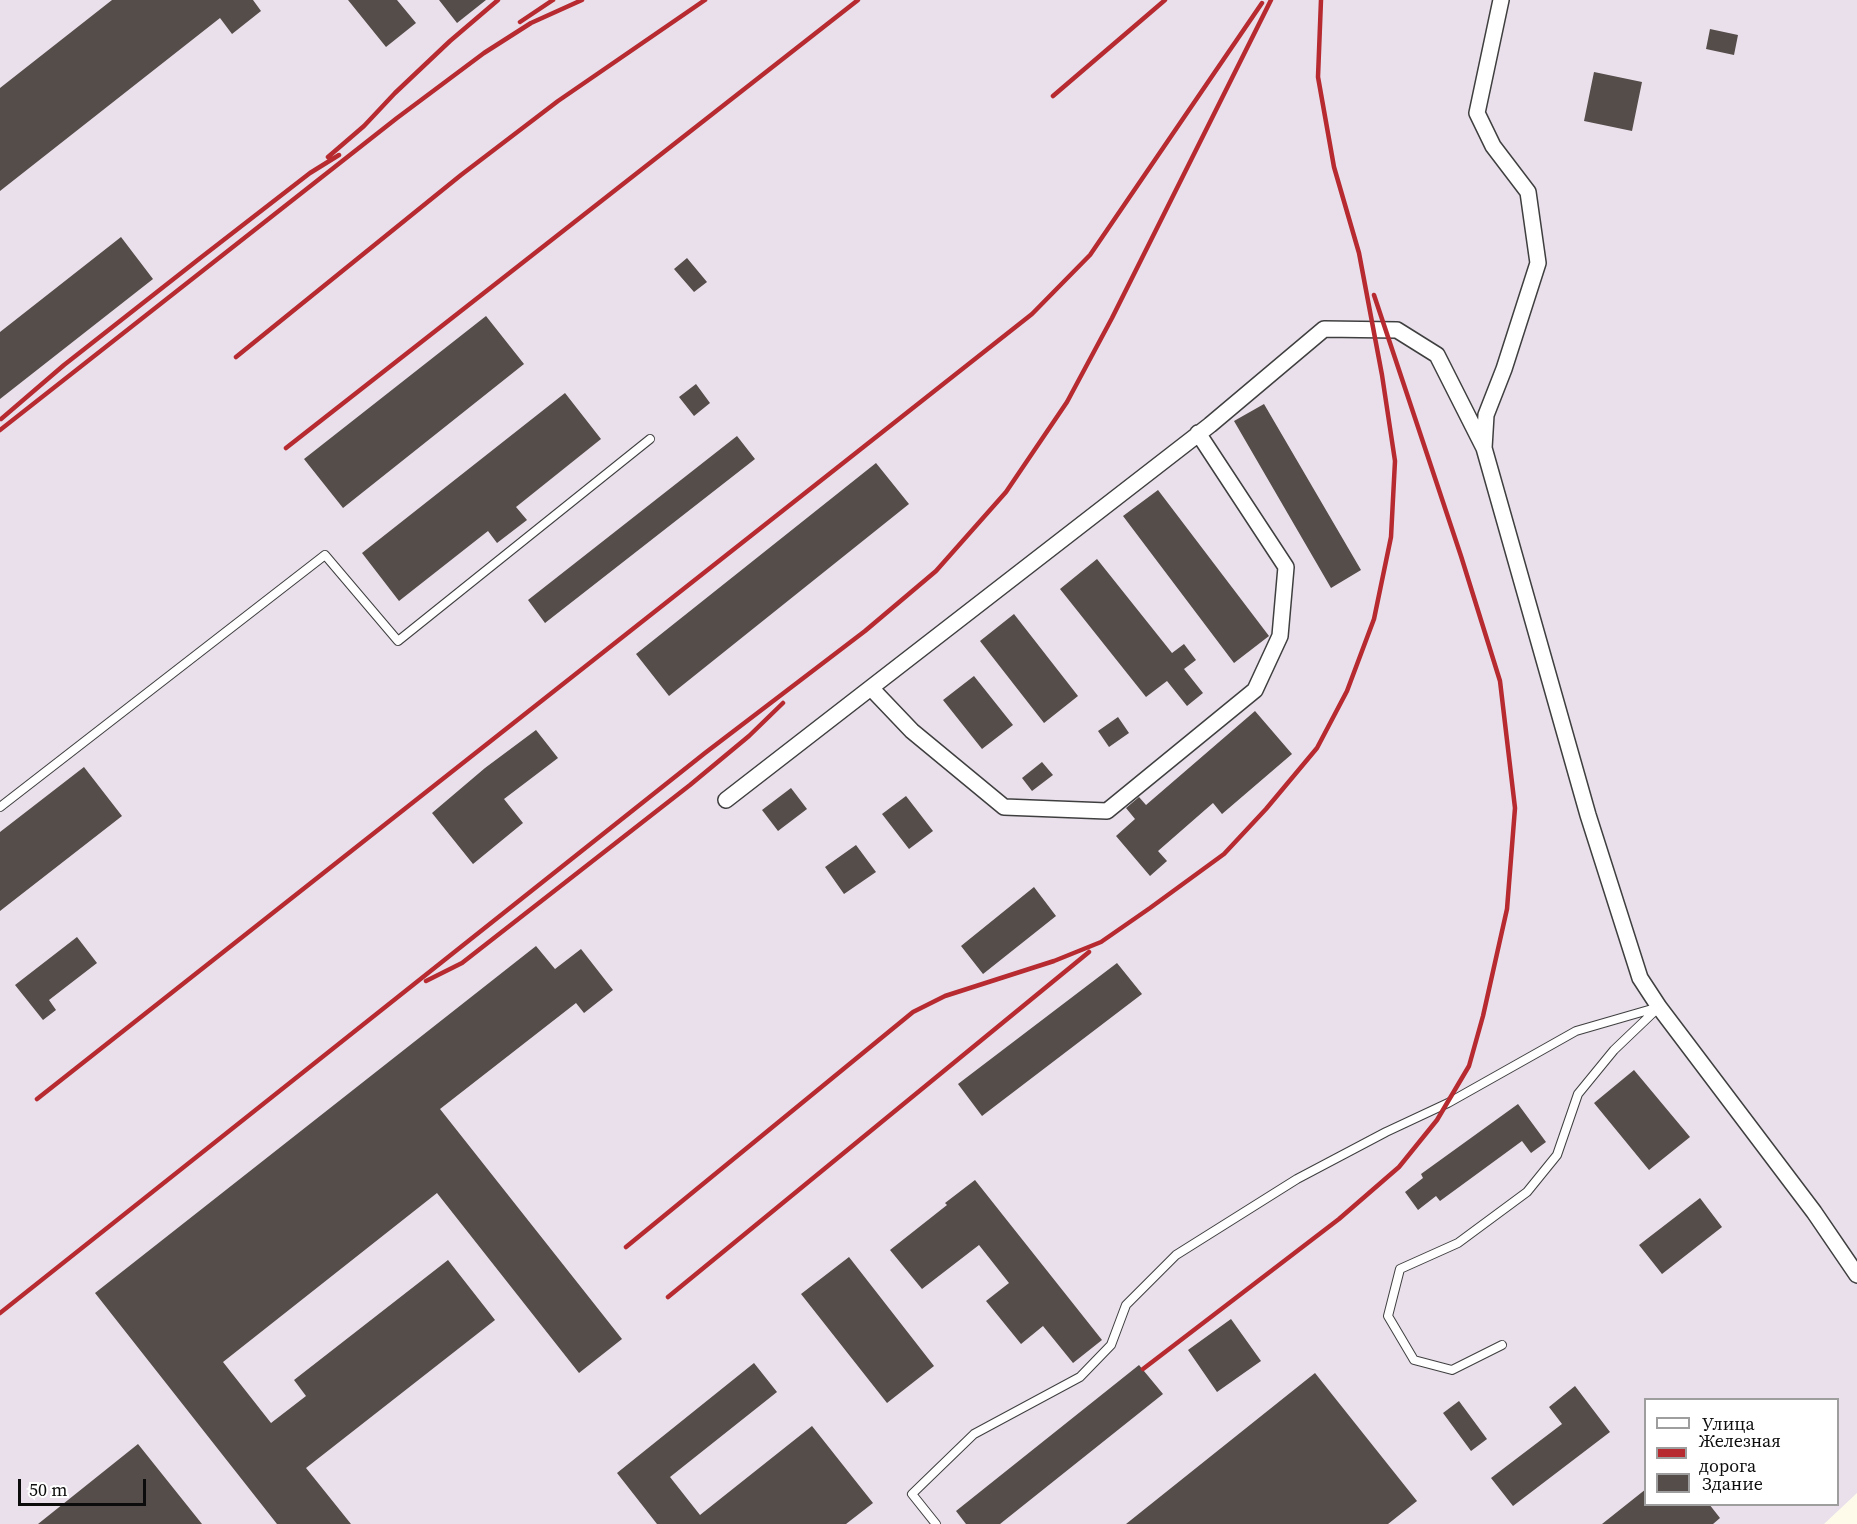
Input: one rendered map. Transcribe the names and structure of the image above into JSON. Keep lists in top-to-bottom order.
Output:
{
  "legend": ["Улица", "Железная дорога", "Здание"],
  "scale_bar": "50 m"
}
